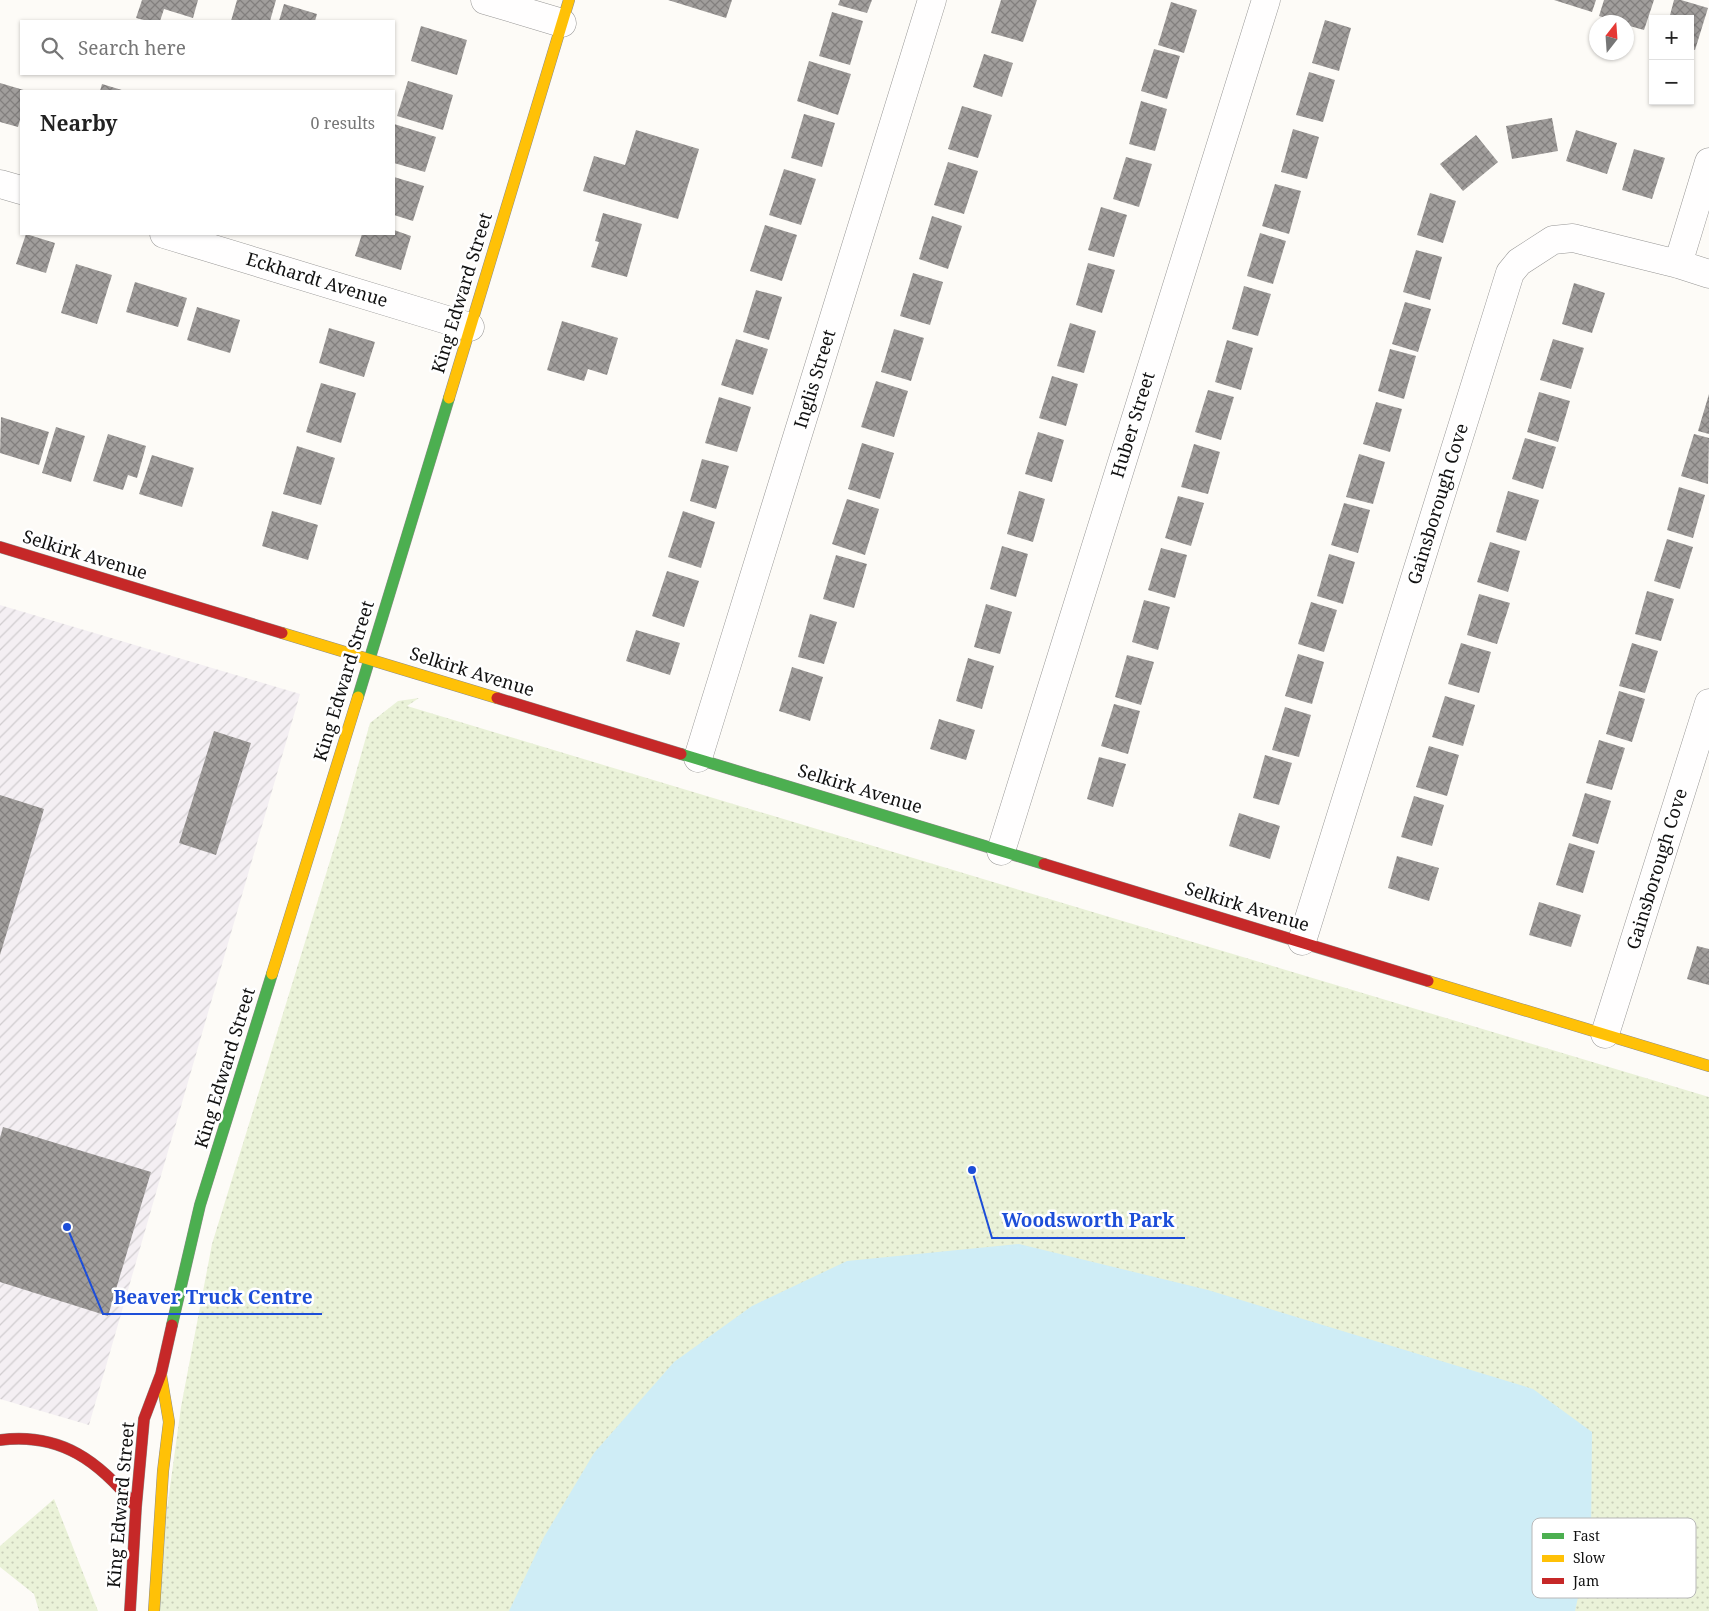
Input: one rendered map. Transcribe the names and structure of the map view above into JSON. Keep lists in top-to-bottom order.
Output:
{
  "streets": {
    "street": [
      "Eckhardt Avenue",
      "King Edward Street",
      "Inglis Street",
      "Huber Street",
      "Gainsborough Cove",
      "Selkirk Avenue"
    ]
  },
  "crossings": [
    ["Eckhardt Avenue", "King Edward Street"],
    ["King Edward Street", "Selkirk Avenue"],
    ["Inglis Street", "Selkirk Avenue"],
    ["Huber Street", "Selkirk Avenue"],
    ["Gainsborough Cove", "Selkirk Avenue"]
  ],
  "places": ["Woodsworth Park", "Beaver Truck Centre"],
  "legend": ["Fast", "Slow", "Jam"],
  "north": "top",
  "page": {
    "map_buttons": ["+", "−"],
    "search": "Search here",
    "heading": ["Nearby", "0 results"]
  }
}
